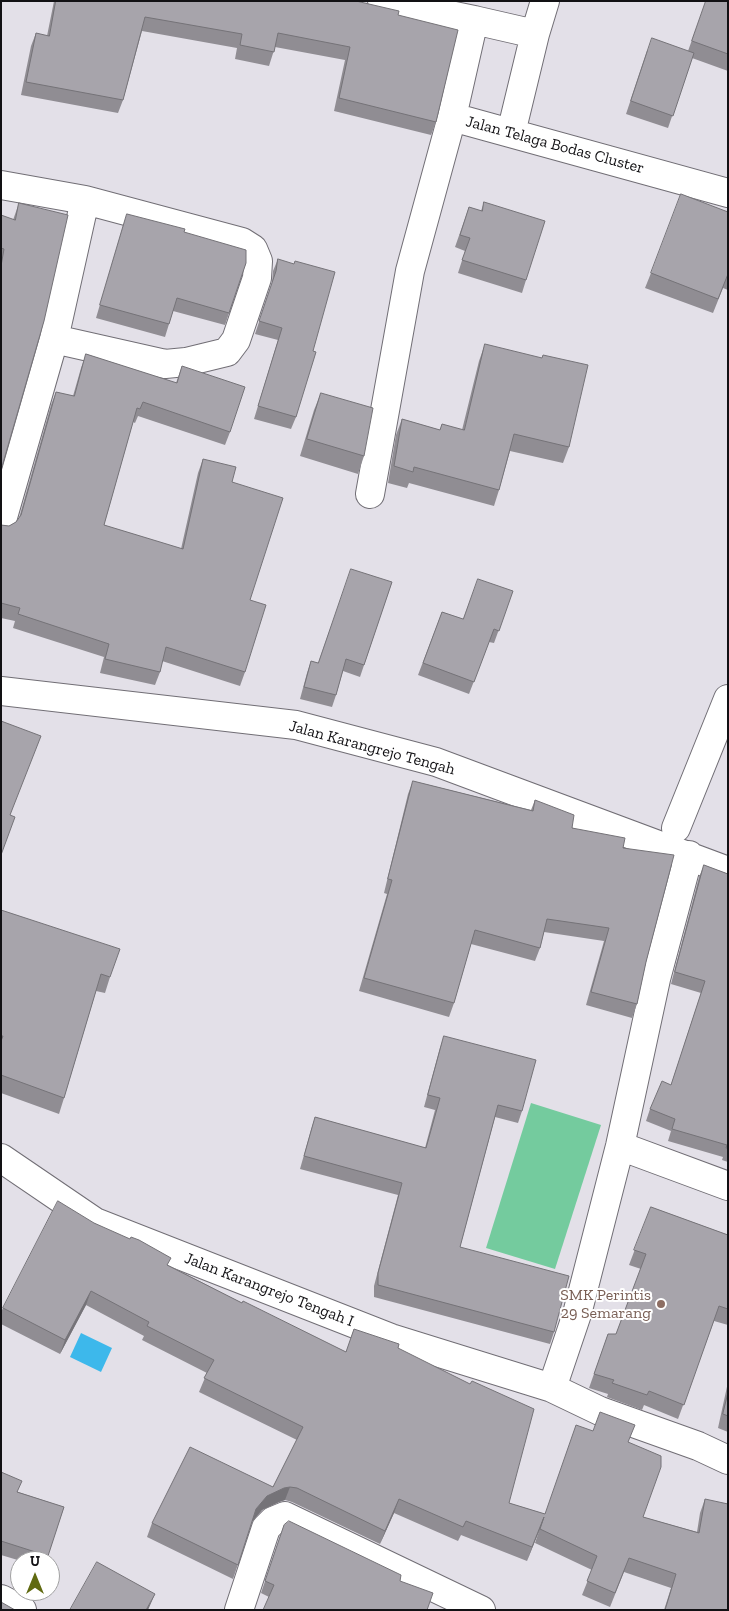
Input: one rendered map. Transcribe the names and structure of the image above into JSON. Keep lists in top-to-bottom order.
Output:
{
  "streets": {
    "street": ["Jalan Telaga Bodas Cluster", "Jalan Karangrejo Tengah", "Jalan Karangrejo Tengah I"]
  },
  "places": ["SMK Perintis 29 Semarang"],
  "north": "top"
}
